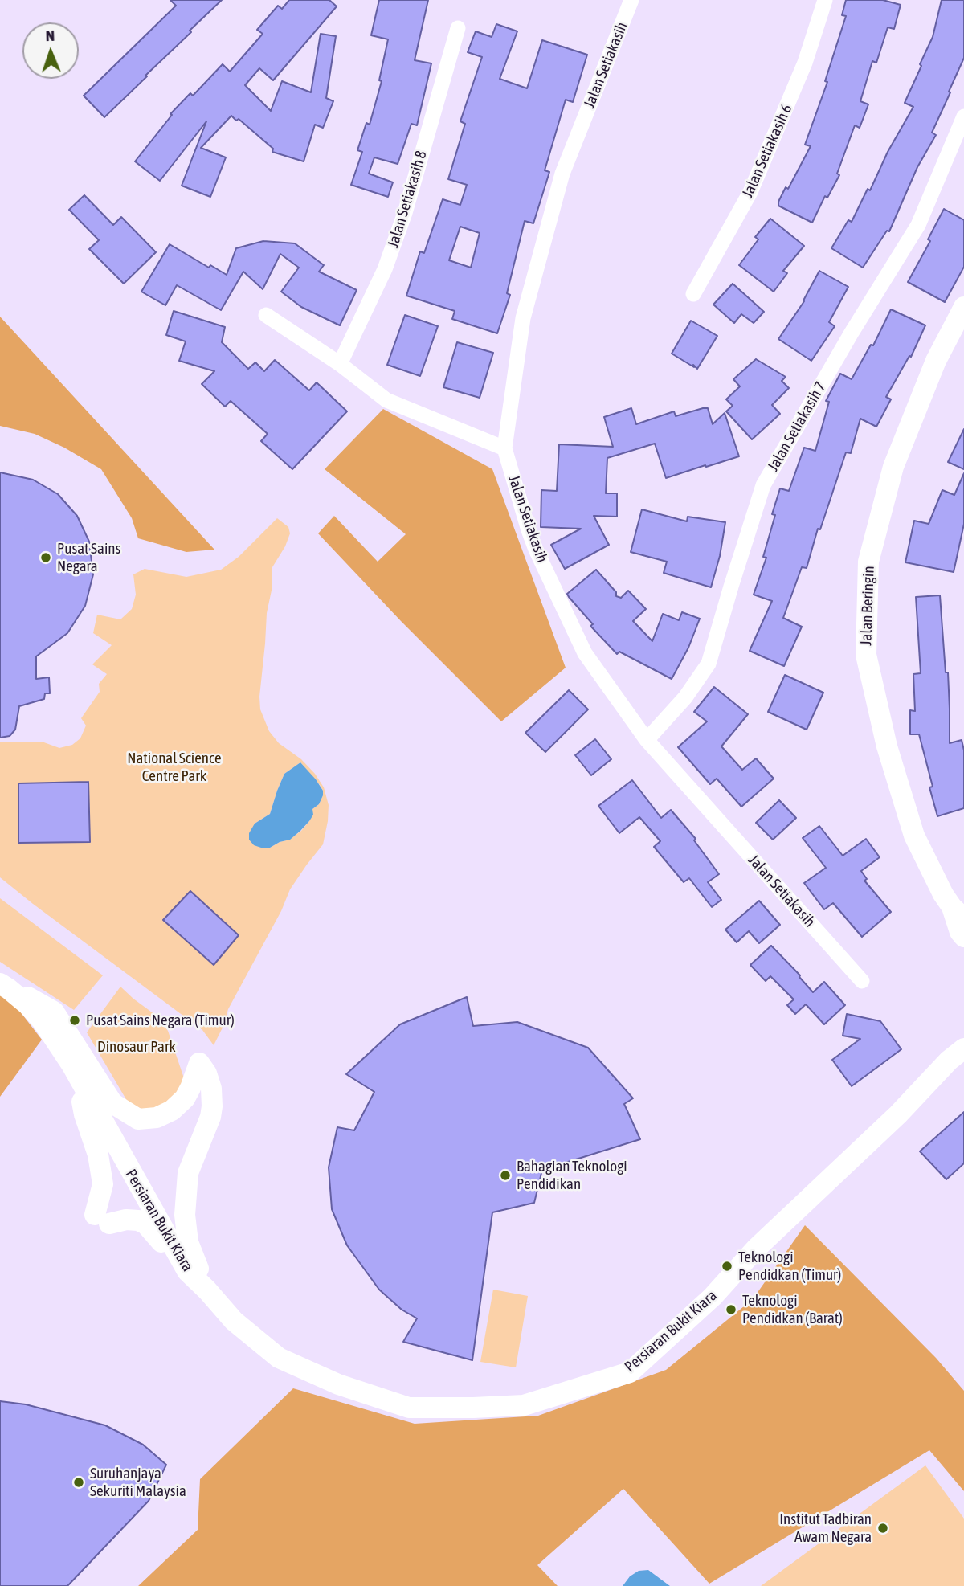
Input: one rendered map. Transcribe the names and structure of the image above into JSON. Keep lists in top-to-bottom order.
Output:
{
  "streets": {
    "street": [
      "Jalan Setiakasih",
      "Jalan Setiakasih 6",
      "Jalan Setiakasih 8",
      "Jalan Setiakasih 7",
      "Jalan Beringin",
      "Persiaran Bukit Kiara"
    ]
  },
  "crossings": [
    ["Jalan Setiakasih", "Jalan Setiakasih 7"]
  ],
  "parks": ["National Science Centre Park", "Dinosaur Park"],
  "places": [
    "Pusat Sains Negara",
    "Pusat Sains Negara (Timur)",
    "Bahagian Teknologi Pendidikan",
    "Teknologi Pendidkan (Timur)",
    "Teknologi Pendidkan (Barat)",
    "Suruhanjaya Sekuriti Malaysia",
    "Institut Tadbiran Awam Negara"
  ],
  "north": "top"
}
